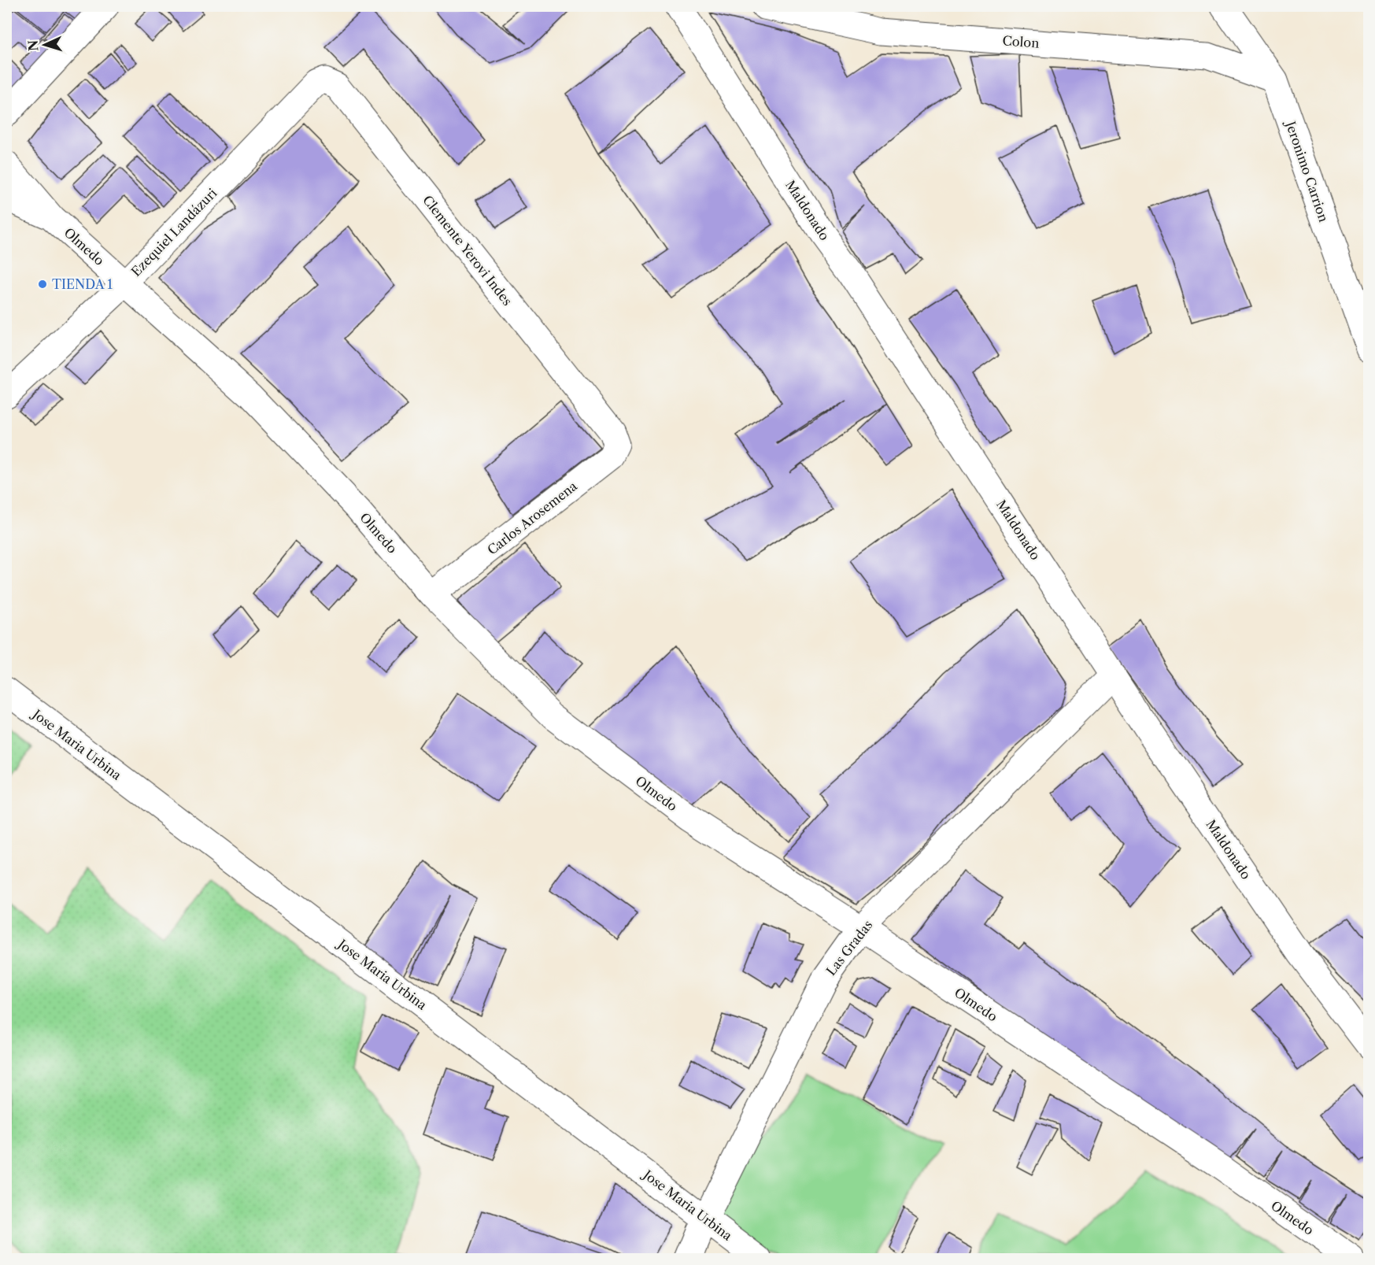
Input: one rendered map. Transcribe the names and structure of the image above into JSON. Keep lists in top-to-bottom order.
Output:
{
  "streets": {
    "street": [
      "Colon",
      "Jeronimo Carrion",
      "Maldonado",
      "Ezequiel Landázuri",
      "Olmedo",
      "Clemente Yerovi Indes",
      "Carlos Arosemena",
      "Jose Maria Urbina",
      "Las Gradas"
    ]
  },
  "crossings": [
    ["Colon", "Jeronimo Carrion"],
    ["Maldonado", "Las Gradas"],
    ["Ezequiel Landázuri", "Olmedo"],
    ["Ezequiel Landázuri", "Clemente Yerovi Indes"],
    ["Olmedo", "Carlos Arosemena"],
    ["Olmedo", "Las Gradas"],
    ["Clemente Yerovi Indes", "Carlos Arosemena"],
    ["Jose Maria Urbina", "Las Gradas"]
  ],
  "places": ["TIENDA 1"],
  "north": "left"
}
